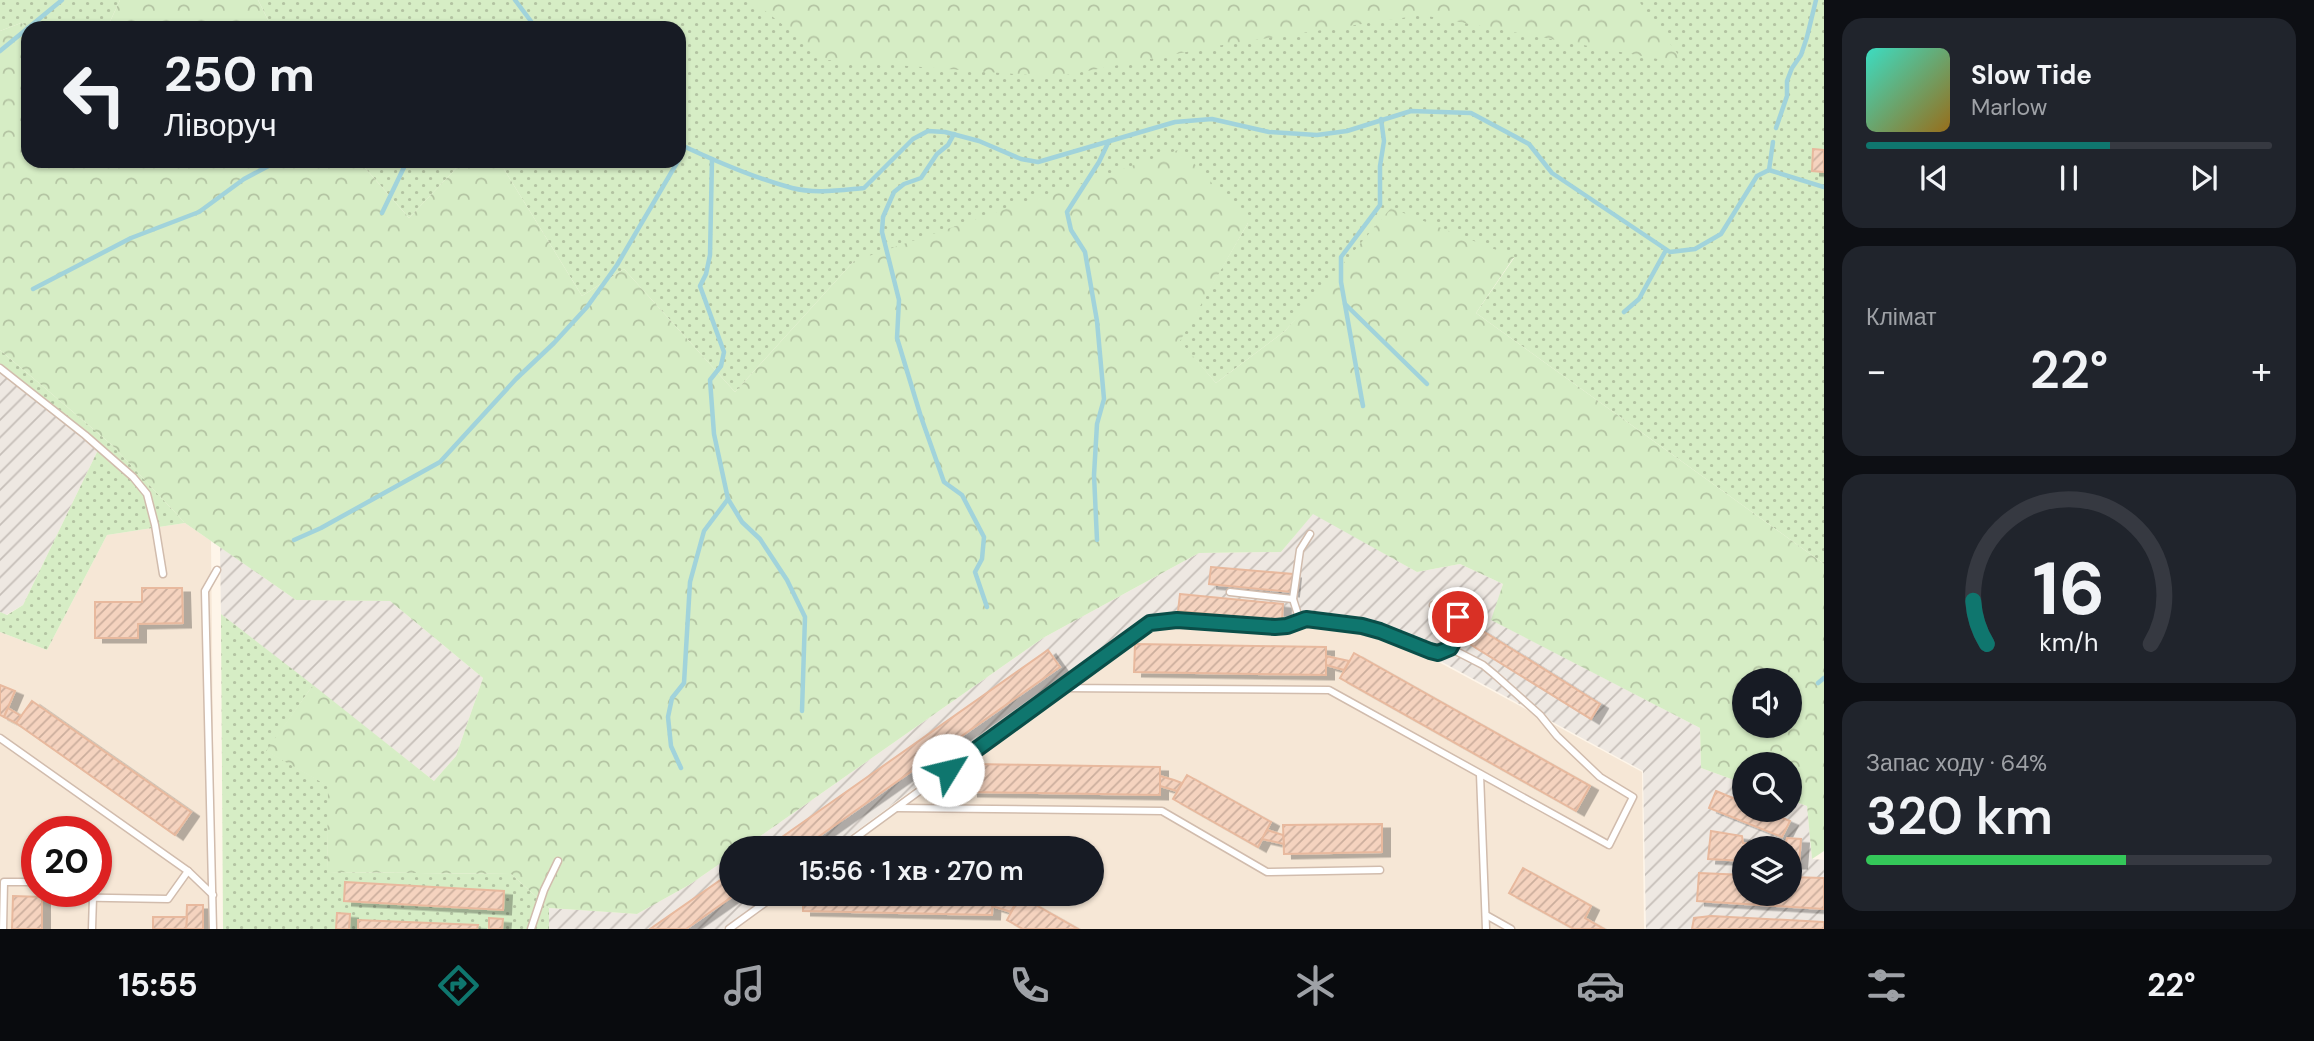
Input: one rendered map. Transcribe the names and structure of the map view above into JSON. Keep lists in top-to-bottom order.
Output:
{
  "page": {
    "turn": ["250 m", "Ліворуч"],
    "song": ["Slow Tide", "Marlow"],
    "tile": [
      "Клімат",
      ["Запас ходу · 64%", "320 km"]
    ],
    "heat": ["−", "22°", "+"],
    "limit": "20",
    "trip": "15:56 · 1 хв · 270 m",
    "tabs": ["15:55", "22°"],
    "gauge": ["16", "km/h"]
  }
}
